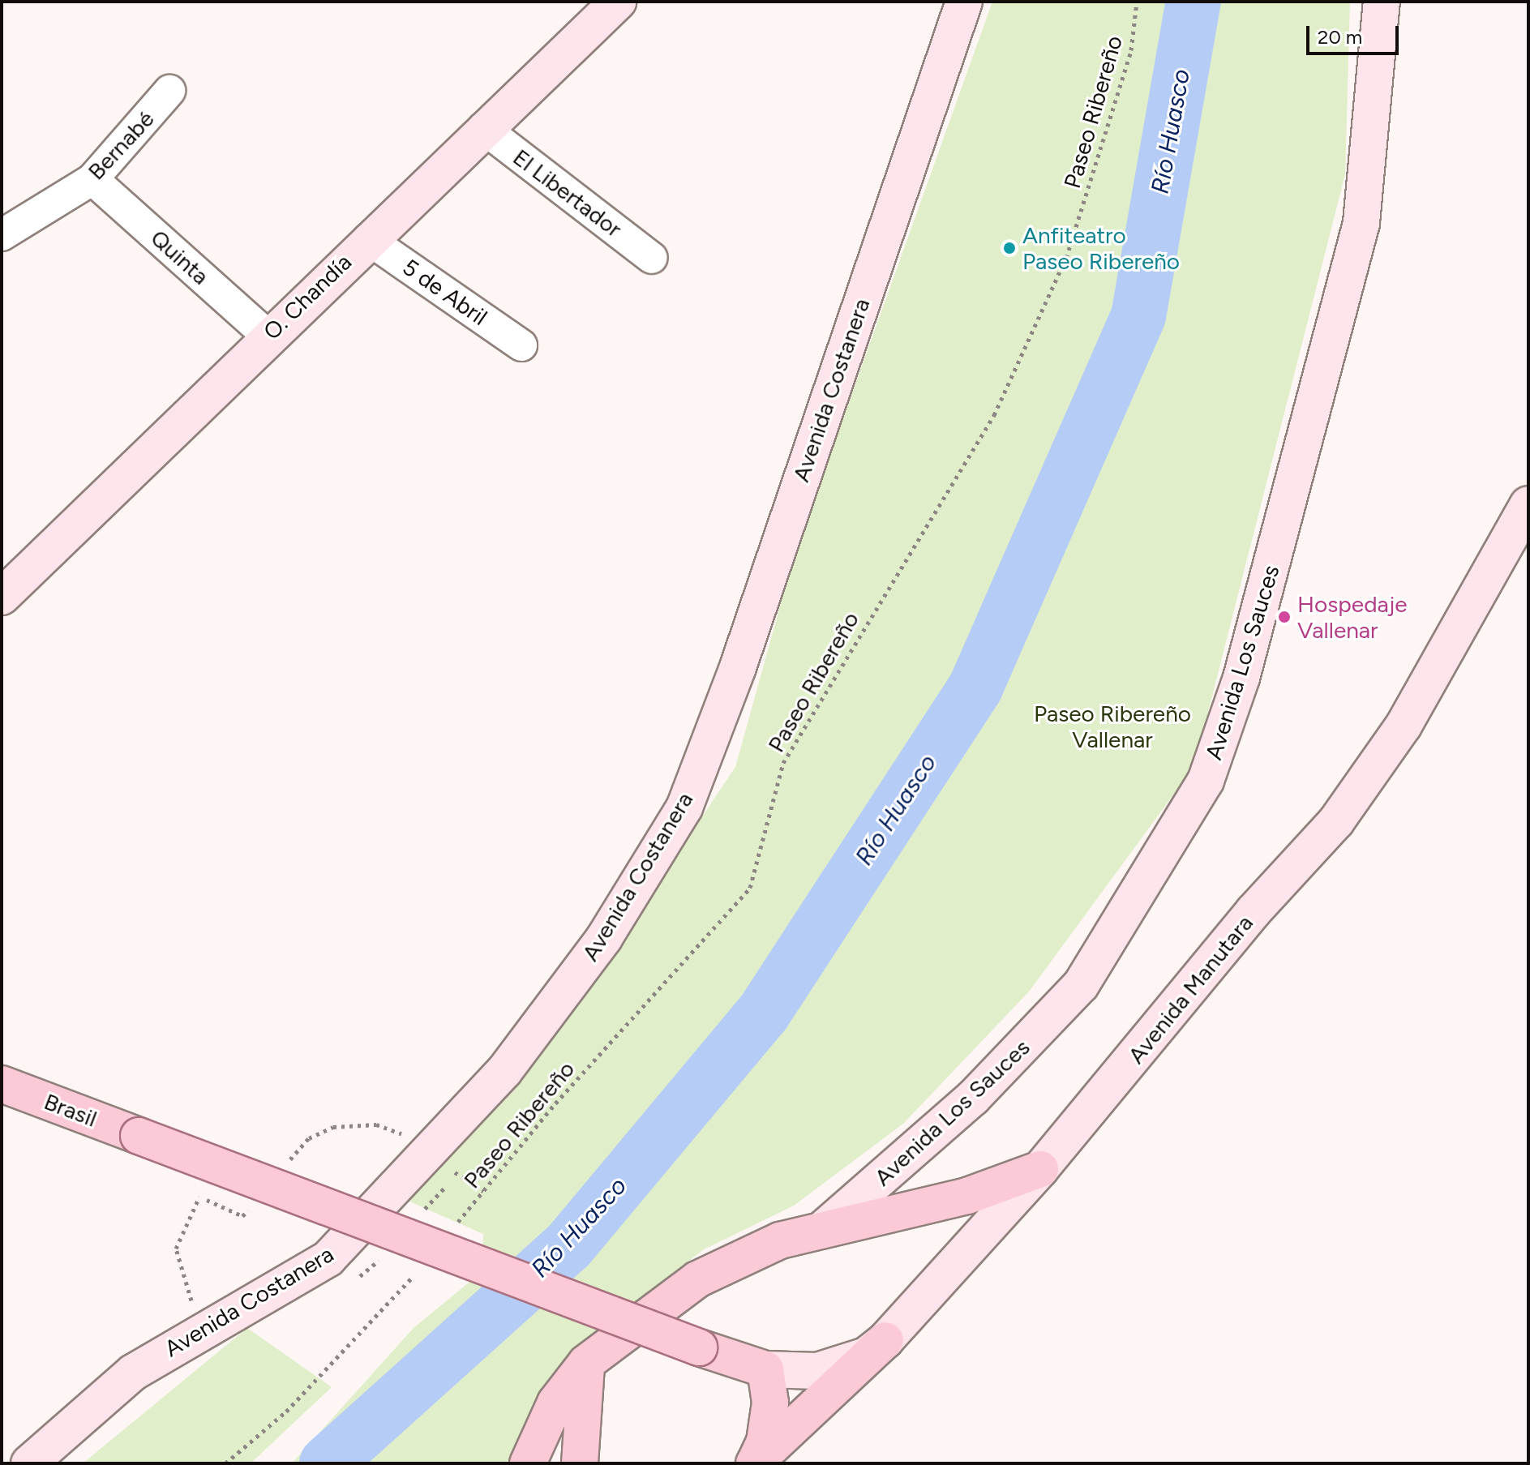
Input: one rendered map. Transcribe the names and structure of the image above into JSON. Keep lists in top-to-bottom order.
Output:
{
  "streets": {
    "main road": [
      "O. Chandía",
      "Avenida Costanera",
      "Avenida Los Sauces",
      "Avenida Manutara",
      "Brasil"
    ],
    "street": [
      "Bernabé",
      "El Libertador",
      "Quinta",
      "5 de Abril"
    ],
    "path": ["Paseo Ribereño"]
  },
  "crossings": [
    ["Bernabé", "Quinta"],
    ["El Libertador", "O. Chandía"],
    ["Quinta", "O. Chandía"],
    ["5 de Abril", "O. Chandía"],
    ["Avenida Manutara", "Brasil"]
  ],
  "water": ["Río Huasco"],
  "parks": ["Paseo Ribereño Vallenar"],
  "places": ["Anfiteatro Paseo Ribereño", "Hospedaje Vallenar"],
  "scale_bar": "20 m"
}
